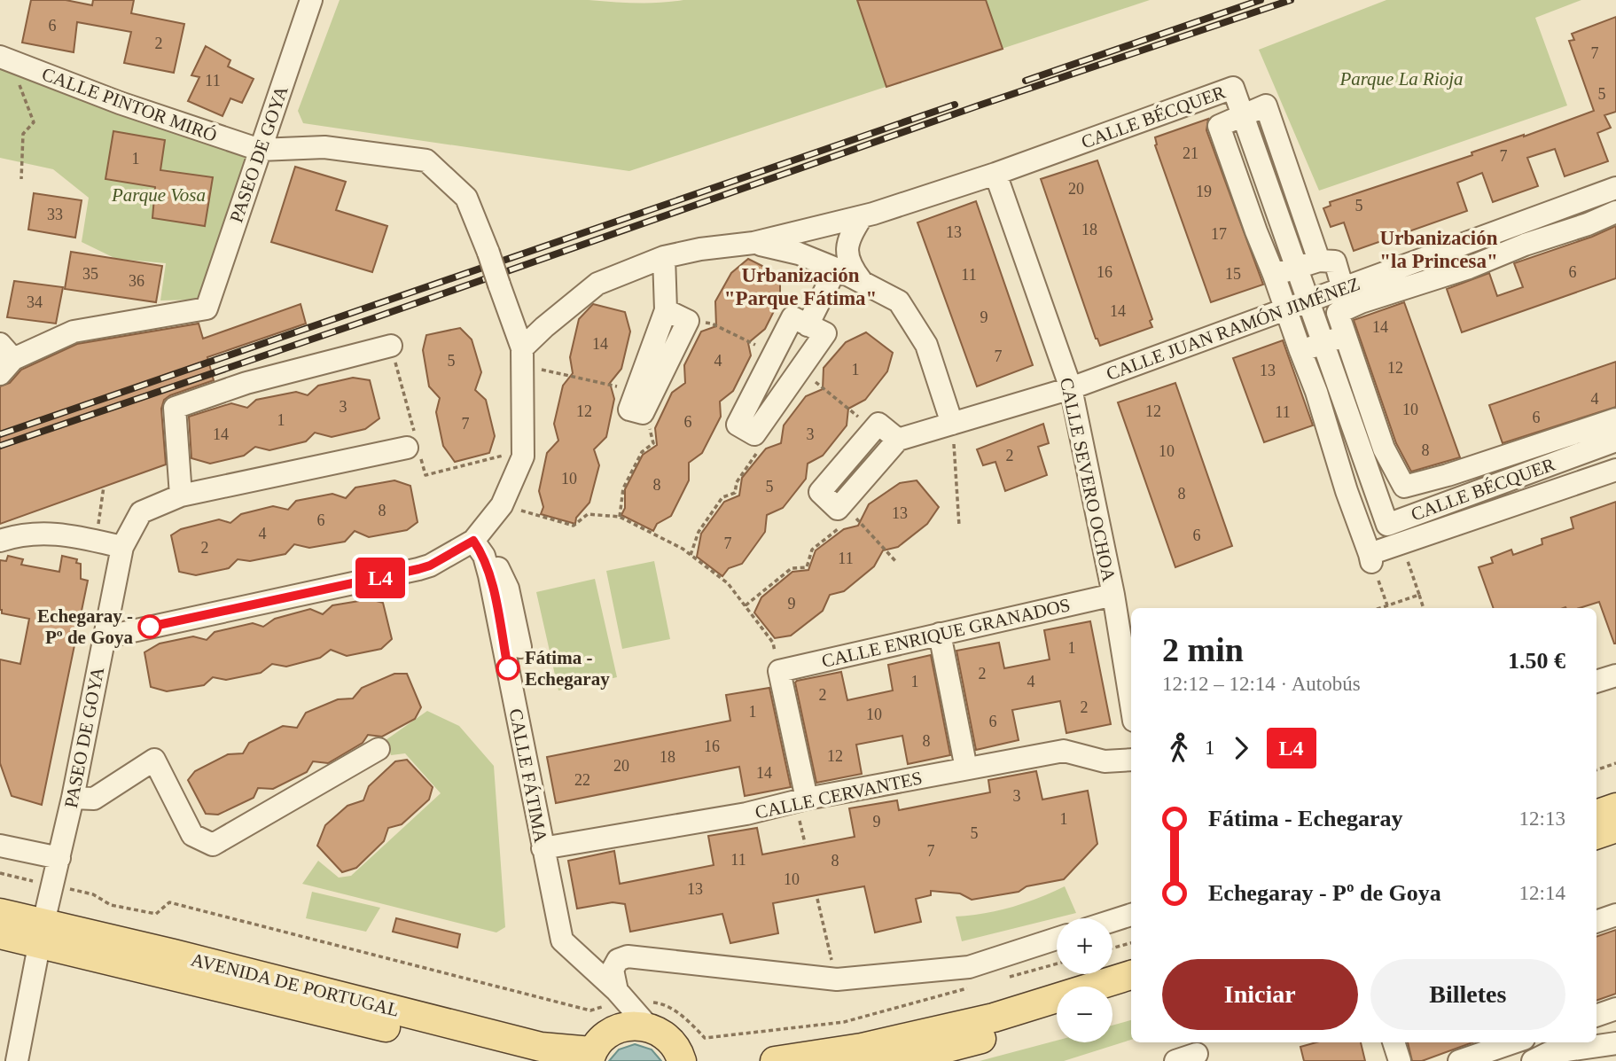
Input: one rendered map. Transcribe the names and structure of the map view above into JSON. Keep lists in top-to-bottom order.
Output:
{
  "streets": {
    "main road": ["AVENIDA DE PORTUGAL"],
    "street": [
      "CALLE PINTOR MIRÓ",
      "CALLE BÉCQUER",
      "PASEO DE GOYA",
      "CALLE JUAN RAMÓN JIMÉNEZ",
      "CALLE SEVERO OCHOA",
      "CALLE ENRIQUE GRANADOS",
      "CALLE FÁTIMA",
      "CALLE CERVANTES"
    ]
  },
  "crossings": [
    ["CALLE PINTOR MIRÓ", "PASEO DE GOYA"],
    ["CALLE BÉCQUER", "CALLE JUAN RAMÓN JIMÉNEZ"],
    ["CALLE BÉCQUER", "CALLE SEVERO OCHOA"],
    ["PASEO DE GOYA", "AVENIDA DE PORTUGAL"],
    ["CALLE JUAN RAMÓN JIMÉNEZ", "CALLE SEVERO OCHOA"],
    ["CALLE SEVERO OCHOA", "CALLE ENRIQUE GRANADOS"],
    ["CALLE FÁTIMA", "CALLE CERVANTES"]
  ],
  "districts": ["Urbanización \"la Princesa\"", "Urbanización \"Parque Fátima\""],
  "parks": ["Parque La Rioja", "Parque Vosa"],
  "places": ["Echegaray - Pº de Goya", "Fátima - Echegaray"],
  "lines": ["bus line L4"],
  "house_numbers": [
    "6",
    "2",
    "7",
    "11",
    "5",
    "21",
    "7",
    "1",
    "20",
    "19",
    "5",
    "33",
    "18",
    "13",
    "17",
    "16",
    "6",
    "35",
    "15",
    "11",
    "36",
    "34",
    "14",
    "9",
    "14",
    "14",
    "7",
    "5",
    "4",
    "12",
    "1",
    "13",
    "4",
    "3",
    "10",
    "12",
    "12",
    "11",
    "6",
    "1",
    "6",
    "7",
    "14",
    "3",
    "8",
    "10",
    "2",
    "10",
    "8",
    "5",
    "8",
    "8",
    "13",
    "6",
    "4",
    "6",
    "7",
    "2",
    "11",
    "9",
    "1",
    "2",
    "1",
    "4",
    "2",
    "2",
    "1",
    "10",
    "6",
    "8",
    "16",
    "12",
    "18",
    "20",
    "14",
    "22",
    "3",
    "1",
    "9",
    "5",
    "7",
    "11",
    "8",
    "10",
    "13"
  ],
  "page": {
    "on_map": "L4",
    "heading": ["2 min", "12:12 – 12:14 · Autobús", "1.50 €"],
    "legs": ["1", "L4"],
    "list": [
      {
        "name": "Fátima - Echegaray",
        "value": "12:13"
      },
      {
        "name": "Echegaray - Pº de Goya",
        "value": "12:14"
      }
    ],
    "map_buttons": ["+", "−"],
    "buttons": ["Iniciar", "Billetes"]
  }
}
